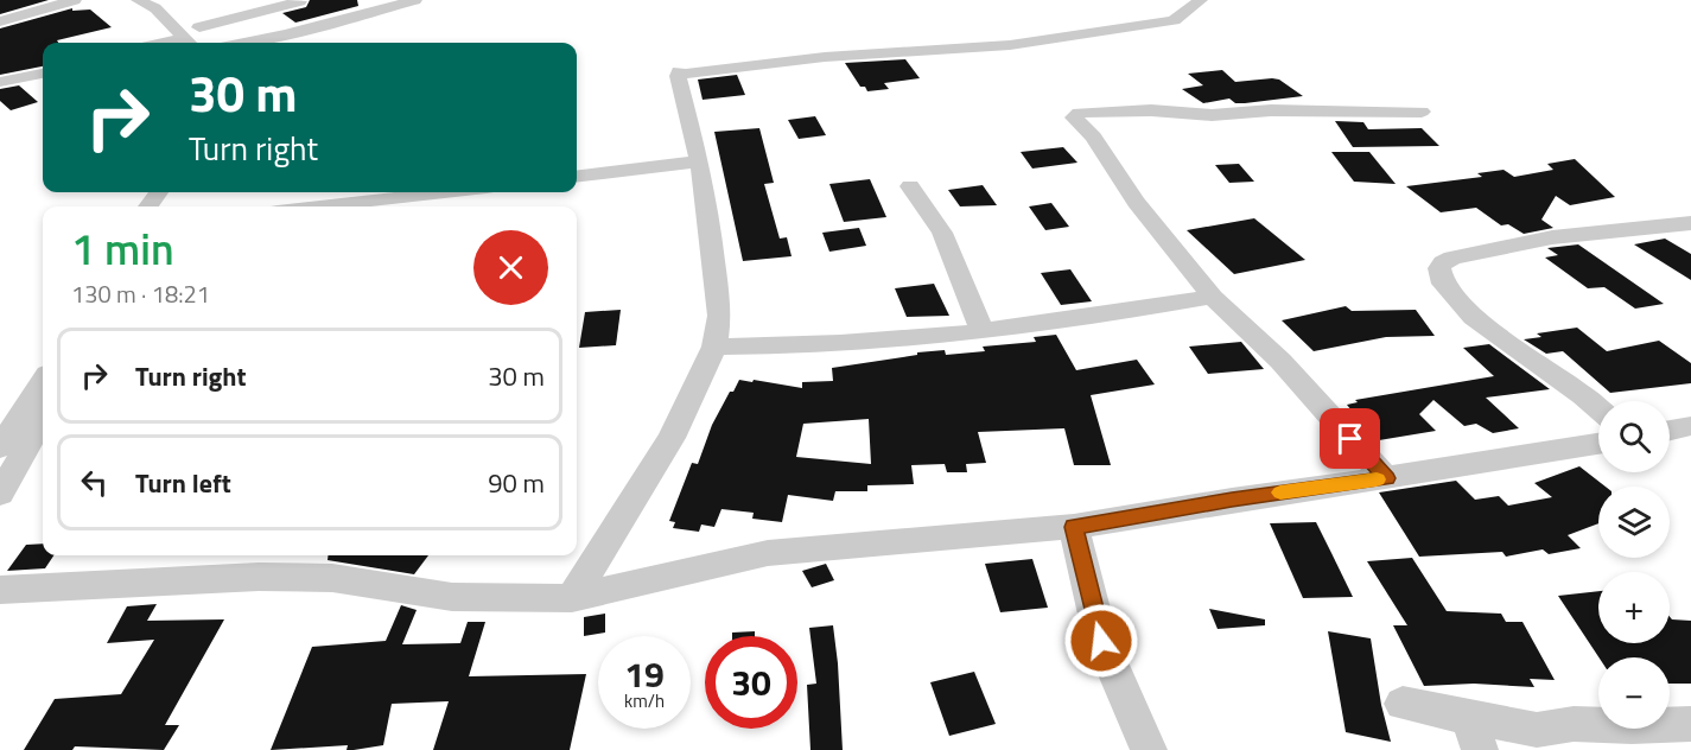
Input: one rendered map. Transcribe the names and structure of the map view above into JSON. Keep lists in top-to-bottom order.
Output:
{
  "page": {
    "turn": ["30 m", "Turn right"],
    "heading": ["1 min", "130 m · 18:21"],
    "list": [
      {
        "name": "Turn right",
        "value": "30 m"
      },
      {
        "name": "Turn left",
        "value": "90 m"
      }
    ],
    "map_buttons": ["+", "−"],
    "speed": "19 km/h",
    "limit": "30"
  }
}
